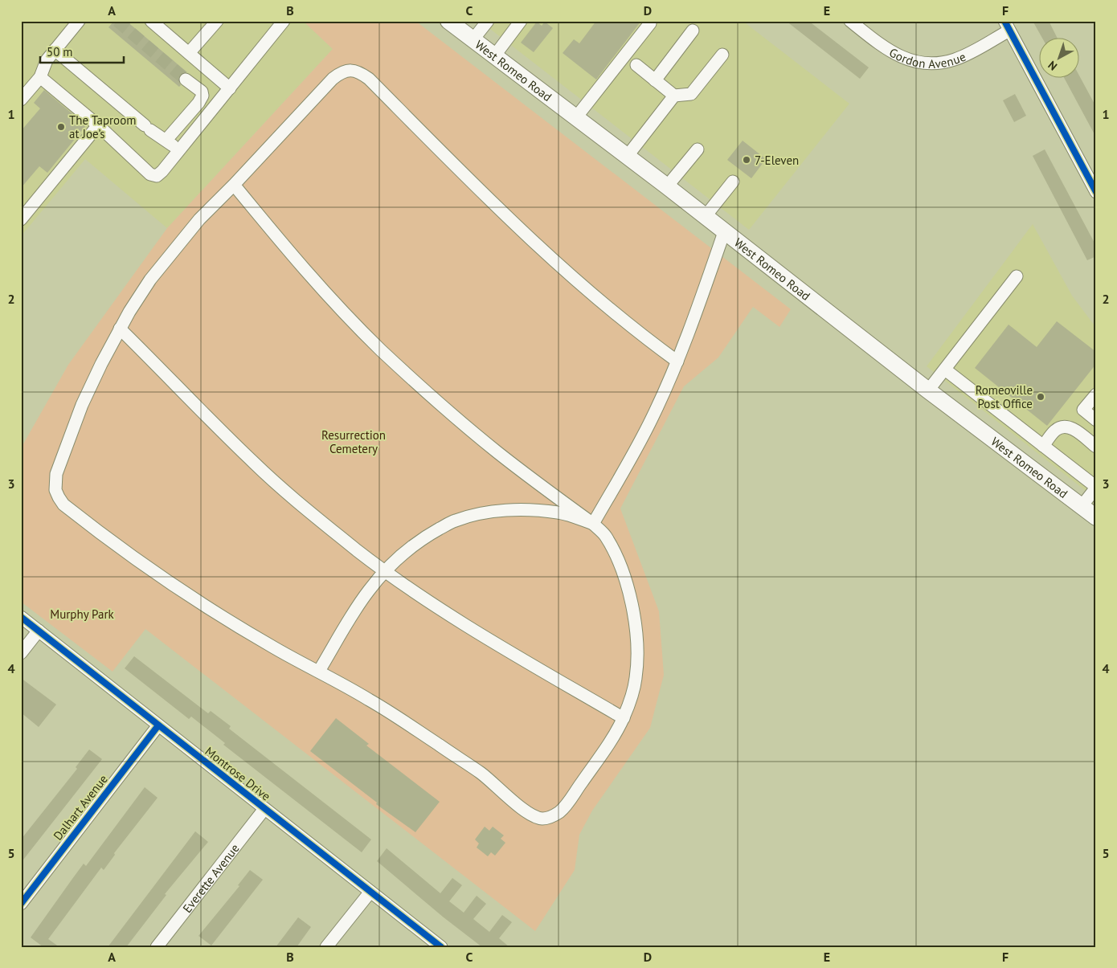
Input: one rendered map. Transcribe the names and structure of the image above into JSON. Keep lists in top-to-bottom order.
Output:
{
  "streets": {
    "main road": ["West Romeo Road"],
    "street": [
      "Gordon Avenue",
      "Montrose Drive",
      "Dalhart Avenue",
      "Everette Avenue"
    ]
  },
  "crossings": [
    ["Montrose Drive", "Dalhart Avenue"],
    ["Montrose Drive", "Everette Avenue"]
  ],
  "parks": ["Resurrection Cemetery", "Murphy Park"],
  "places": ["The Taproom at Joe’s", "7-Eleven", "Romeoville Post Office"],
  "scale_bar": "50 m",
  "north": "bottom left",
  "grid": {
    "columns": [
      "A",
      "B",
      "C",
      "D",
      "E",
      "F"
    ],
    "rows": [
      "1",
      "2",
      "3",
      "4",
      "5"
    ]
  }
}
